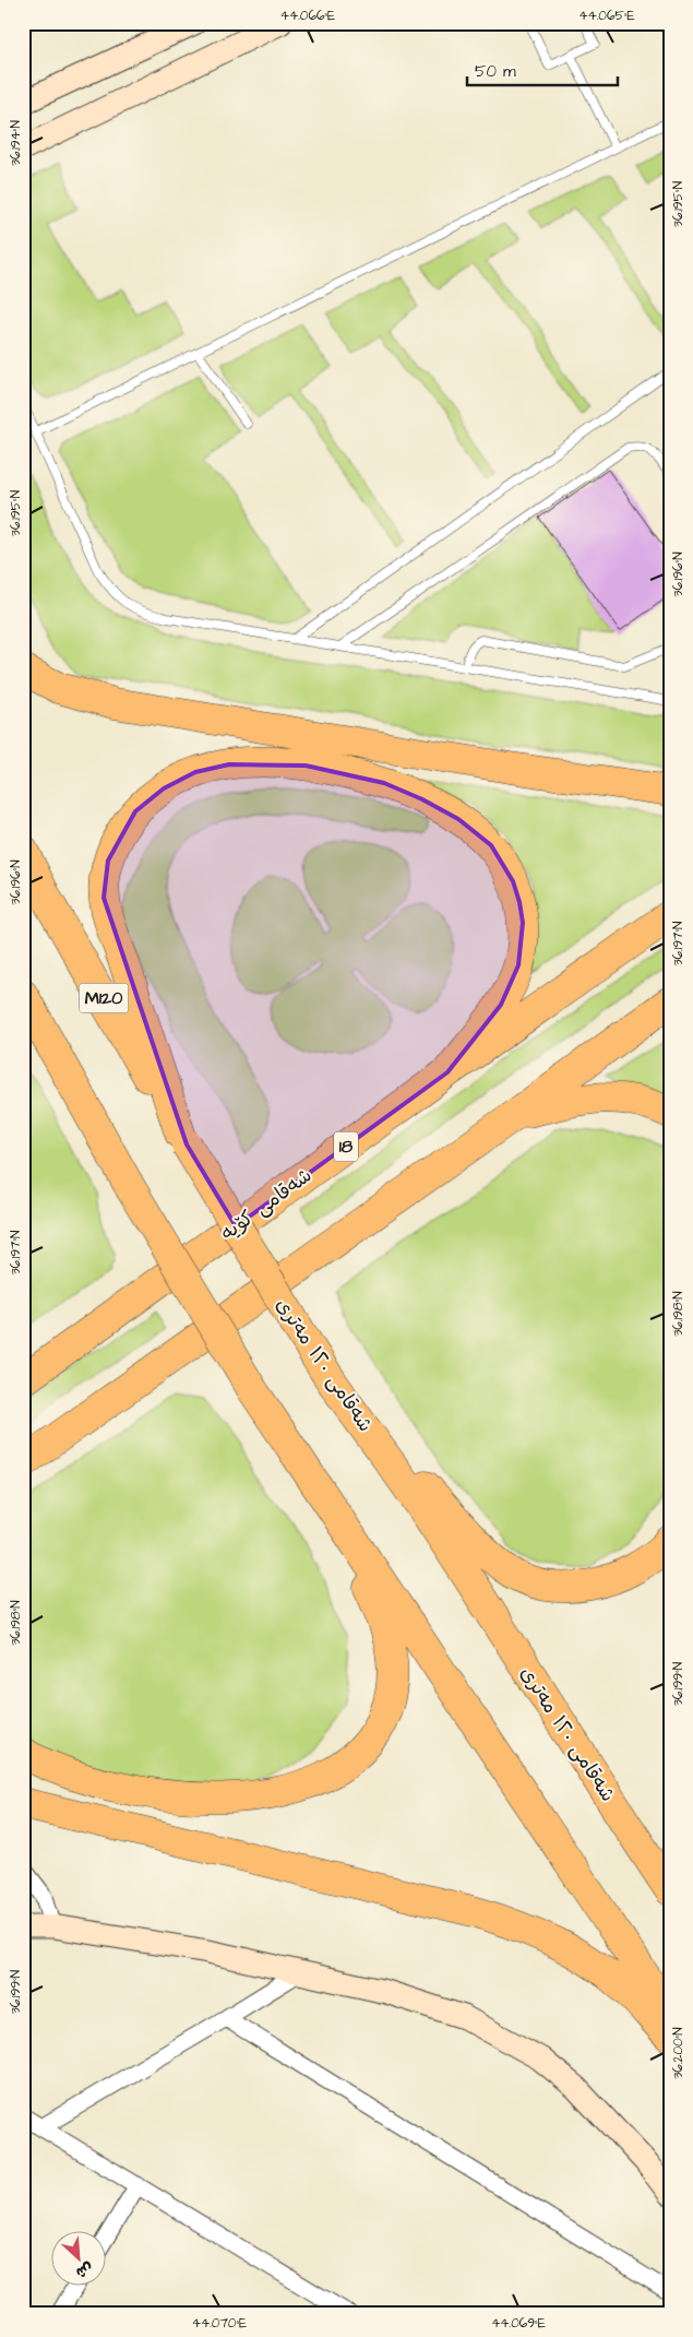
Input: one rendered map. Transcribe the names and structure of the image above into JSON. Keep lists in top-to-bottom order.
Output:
{
  "streets": {
    "highway": [
      "M120",
      "18",
      "شەقامی کۆیە",
      "شەقامی ١٢٠ مەتری"
    ]
  },
  "scale_bar": "50 m",
  "north": "bottom right",
  "coordinates": [
    "44.066°E",
    "44.065°E",
    "36.194°N",
    "36.195°N",
    "36.196°N",
    "36.197°N",
    "36.198°N",
    "36.199°N",
    "36.200°N",
    "44.070°E",
    "44.069°E"
  ]
}
